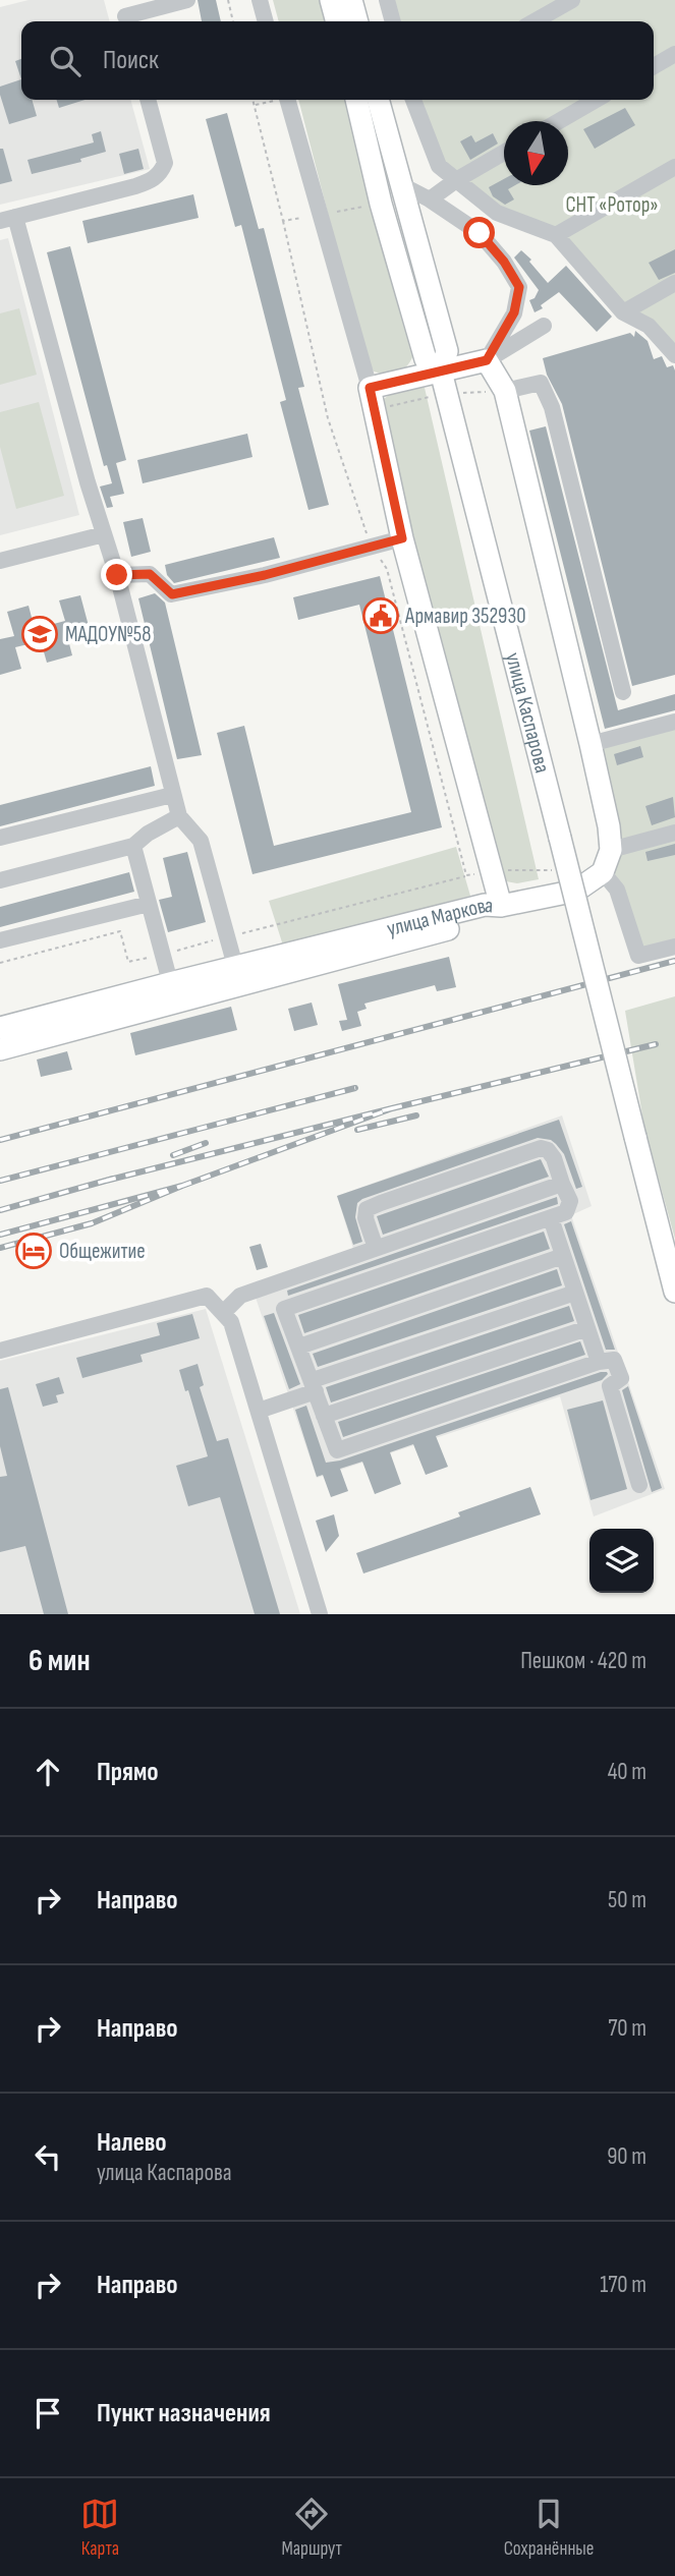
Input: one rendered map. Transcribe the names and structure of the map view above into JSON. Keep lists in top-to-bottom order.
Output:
{
  "streets": {
    "main road": ["улица Каспарова", "улица Маркова"]
  },
  "parks": ["СНТ «Ротор»"],
  "places": {
    "public building": ["Армавир 352930"],
    "school or university": ["МАДОУ№58"],
    "hotel": ["Общежитие"]
  },
  "north": "bottom",
  "page": {
    "search": "Поиск",
    "heading": ["6 мин", "Пешком · 420 m"],
    "list": [
      ["Прямо", "40 m"],
      ["Направо", "50 m"],
      ["Направо", "70 m"],
      ["Налево", "улица Каспарова", "90 m"],
      ["Направо", "170 m"],
      "Пункт назначения"
    ],
    "nav": ["Карта", "Маршрут", "Сохранённые"]
  }
}
